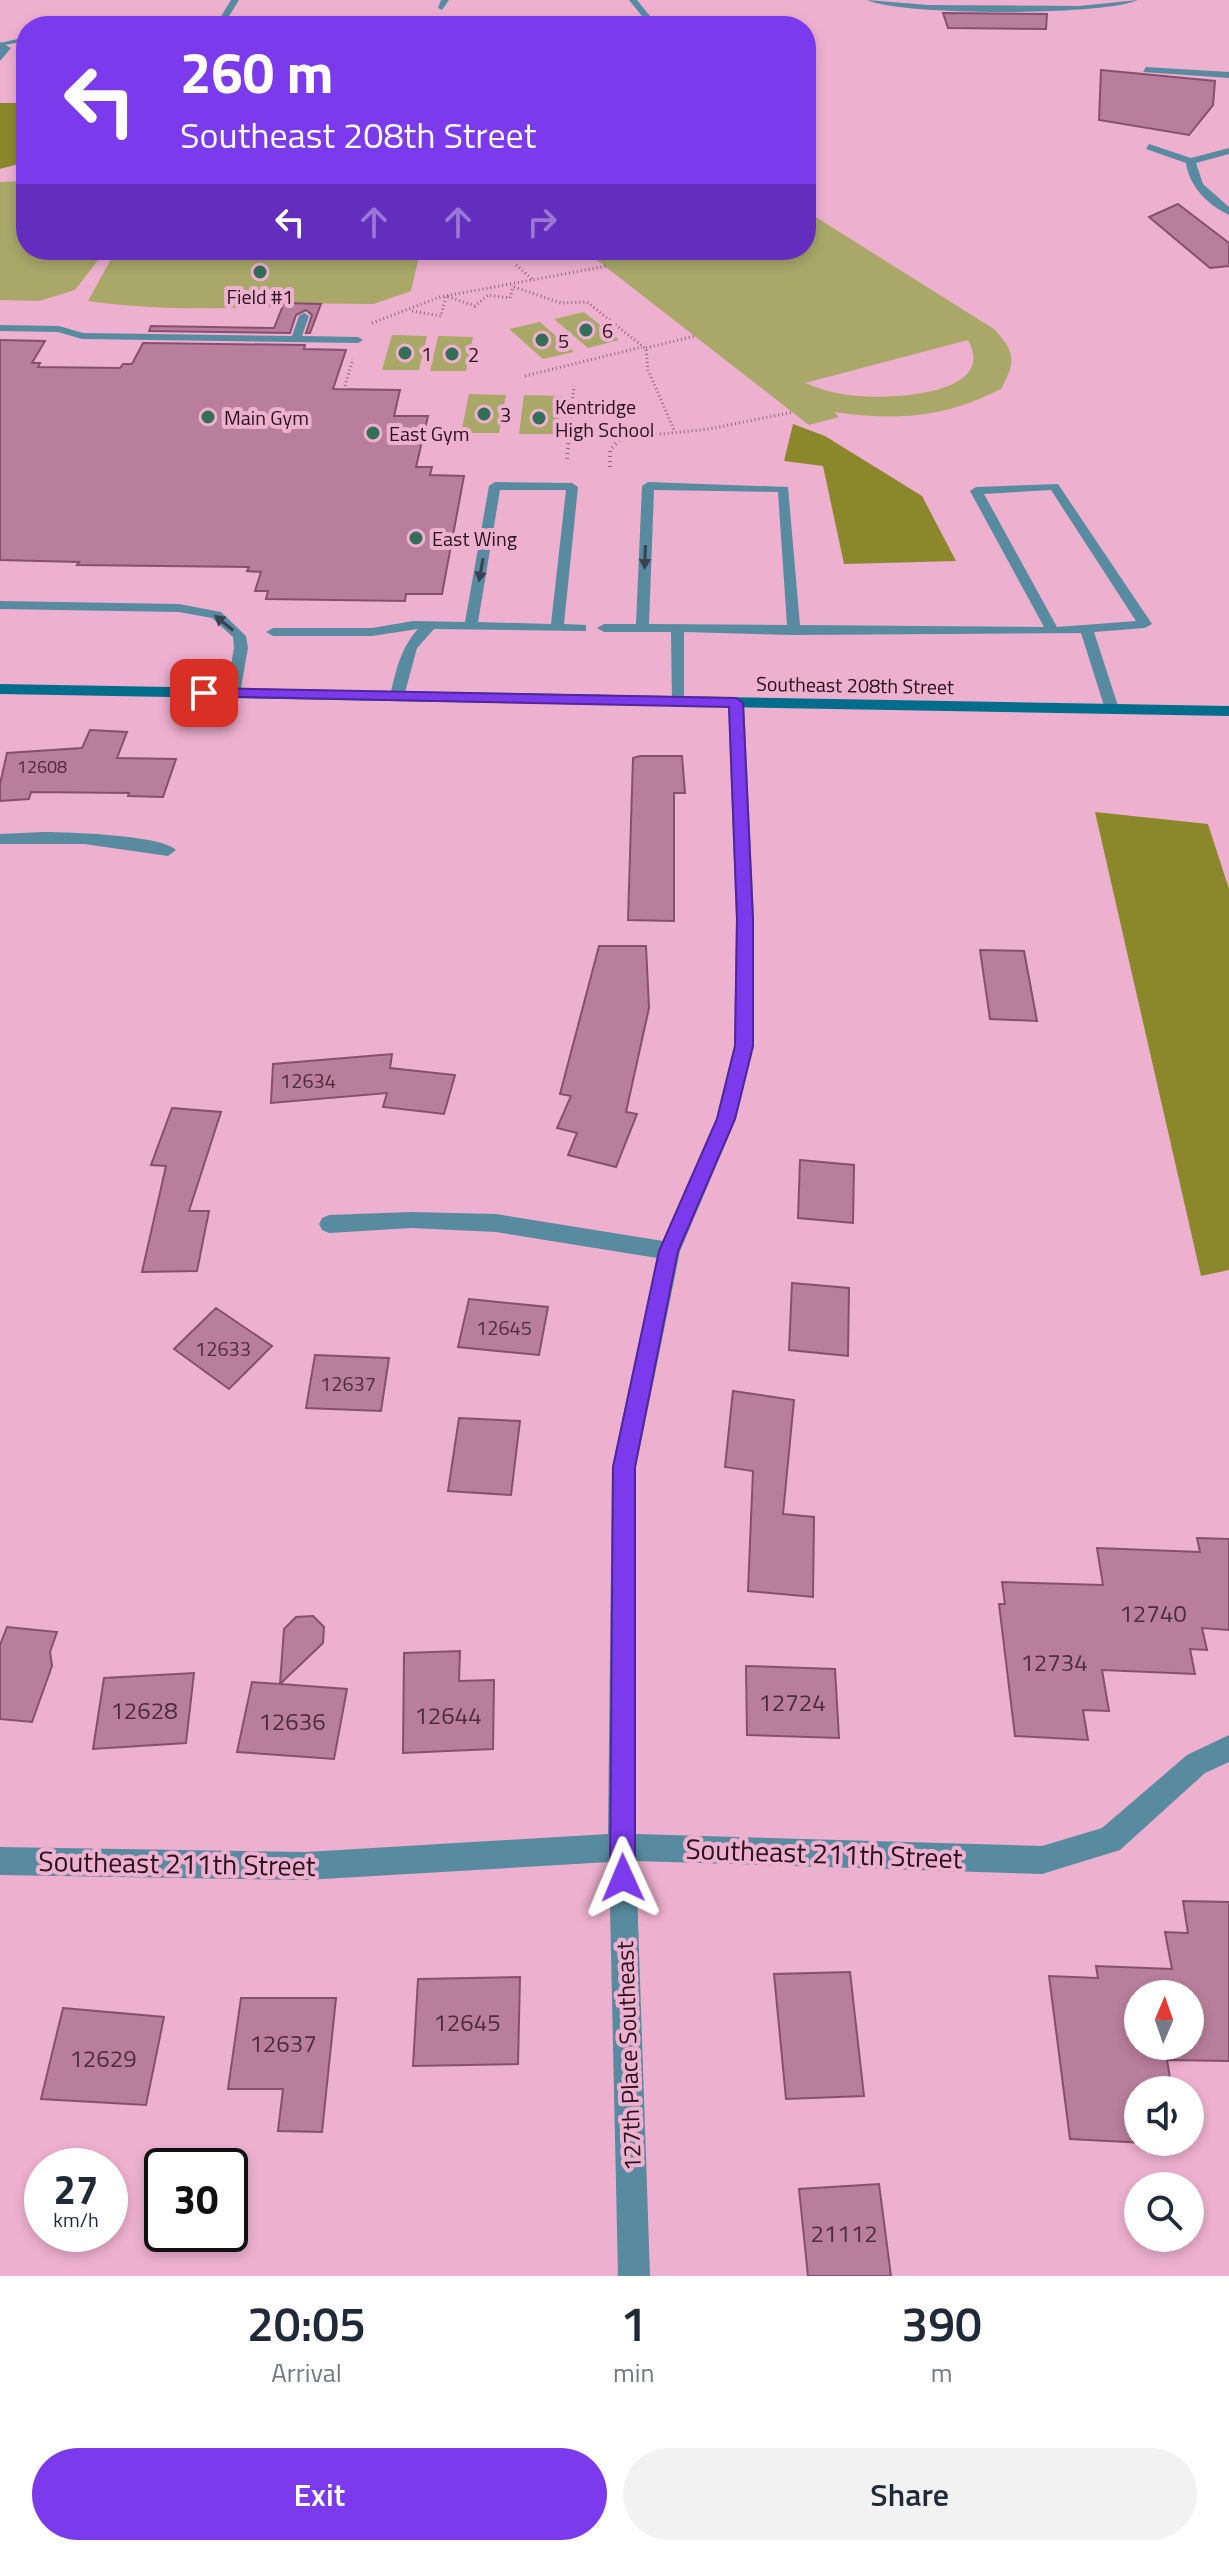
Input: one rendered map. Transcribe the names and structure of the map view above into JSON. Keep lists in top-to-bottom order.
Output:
{
  "streets": {
    "main road": ["Southeast 208th Street"],
    "street": ["Southeast 211th Street", "127th Place Southeast"]
  },
  "crossings": [
    ["Southeast 208th Street", "127th Place Southeast"],
    ["Southeast 211th Street", "127th Place Southeast"]
  ],
  "places": [
    "Field #1",
    "6",
    "5",
    "1",
    "2",
    "3",
    "Main Gym",
    "Kentridge High School",
    "East Gym",
    "East Wing"
  ],
  "house_numbers": [
    "12608",
    "12634",
    "12645",
    "12633",
    "12637",
    "12740",
    "12734",
    "12724",
    "12628",
    "12644",
    "12636",
    "12645",
    "12637",
    "12629",
    "21112"
  ],
  "north": "top",
  "page": {
    "turn": ["260 m", "Southeast 208th Street"],
    "speed": "27 km/h",
    "limit": "30",
    "eta": [
      "20:05",
      "Arrival",
      "1",
      "min",
      "390",
      "m"
    ],
    "buttons": ["Exit", "Share"]
  }
}
